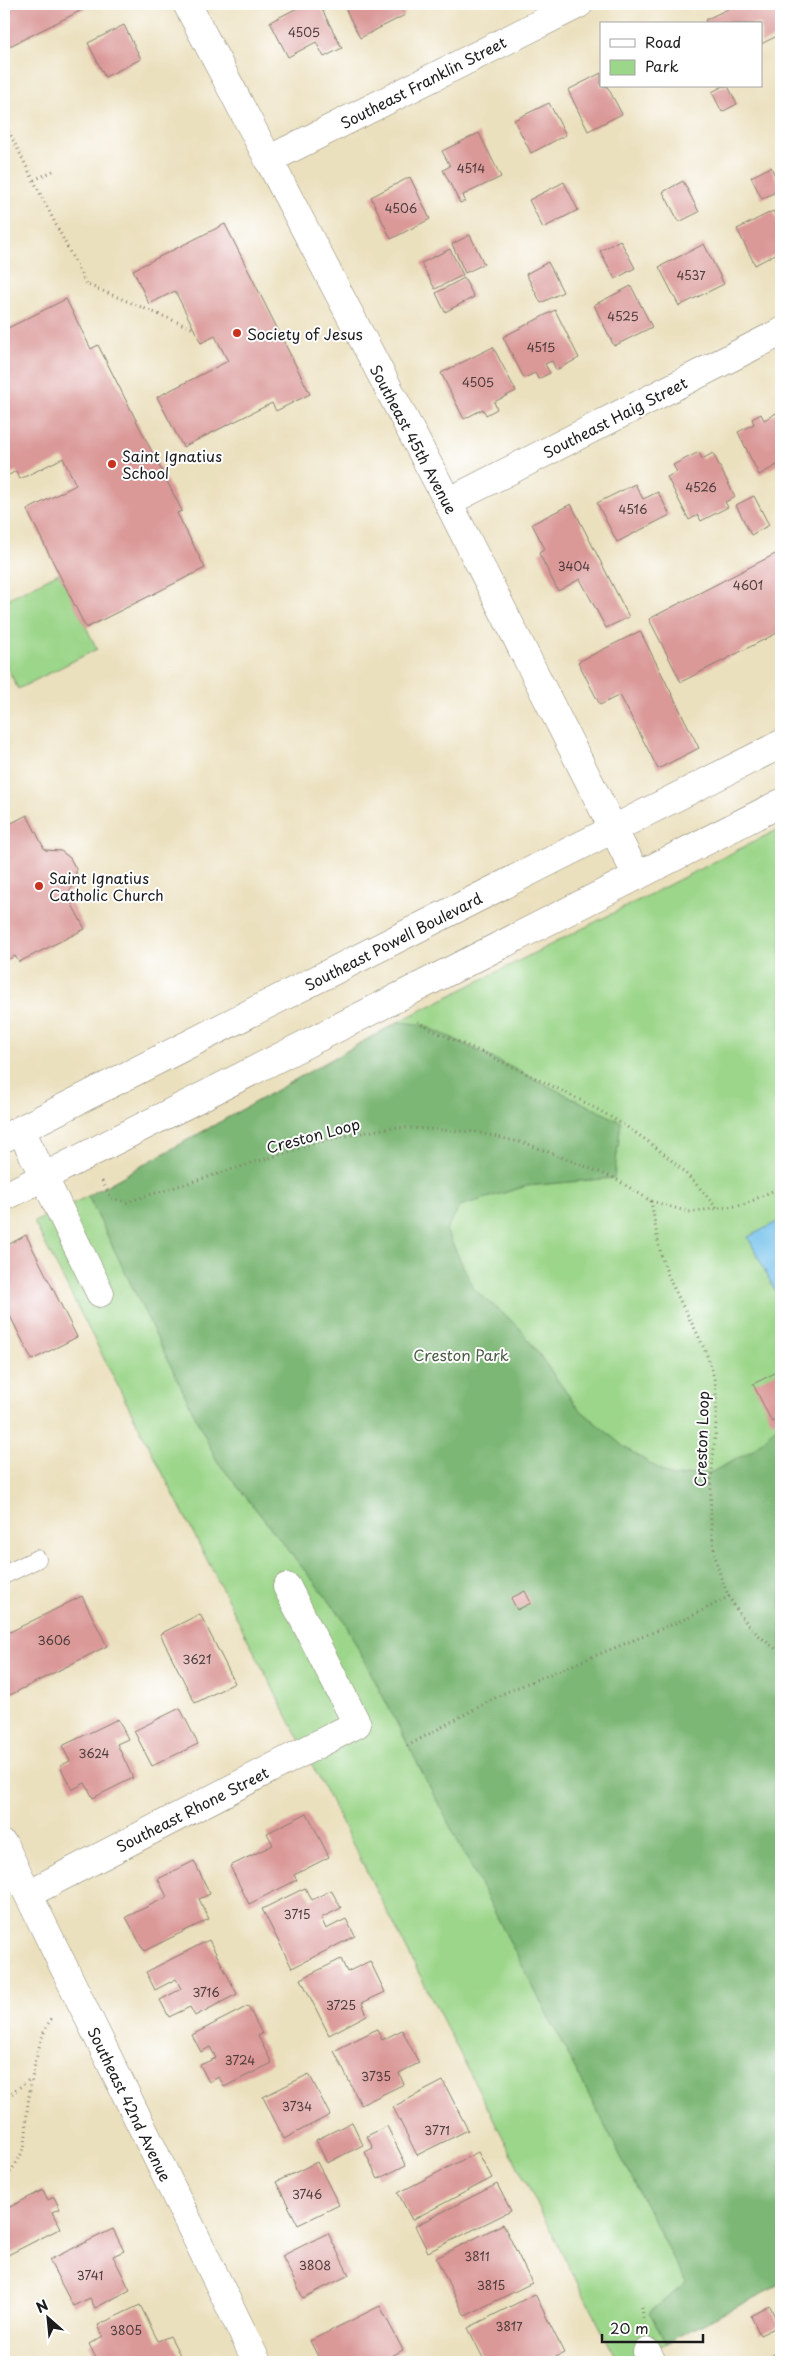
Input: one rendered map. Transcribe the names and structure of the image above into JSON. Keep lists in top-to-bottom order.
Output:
{
  "streets": {
    "street": [
      "Southeast Franklin Street",
      "Southeast Haig Street",
      "Southeast 45th Avenue",
      "Southeast Powell Boulevard",
      "Southeast Rhone Street",
      "Southeast 42nd Avenue"
    ],
    "path": ["Creston Loop"]
  },
  "crossings": [
    ["Southeast Franklin Street", "Southeast 45th Avenue"],
    ["Southeast Haig Street", "Southeast 45th Avenue"],
    ["Southeast 45th Avenue", "Southeast Powell Boulevard"],
    ["Southeast Rhone Street", "Southeast 42nd Avenue"]
  ],
  "parks": ["Creston Park"],
  "places": ["Society of Jesus", "Saint Ignatius School", "Saint Ignatius Catholic Church"],
  "house_numbers": [
    "4505",
    "4514",
    "4506",
    "4537",
    "4525",
    "4515",
    "4505",
    "4526",
    "4516",
    "3404",
    "4601",
    "3606",
    "3621",
    "3624",
    "3715",
    "3716",
    "3725",
    "3724",
    "3735",
    "3734",
    "3771",
    "3746",
    "3811",
    "3808",
    "3741",
    "3815",
    "3817",
    "3805"
  ],
  "legend": ["Road", "Park"],
  "scale_bar": "20 m",
  "north": "top left"
}
